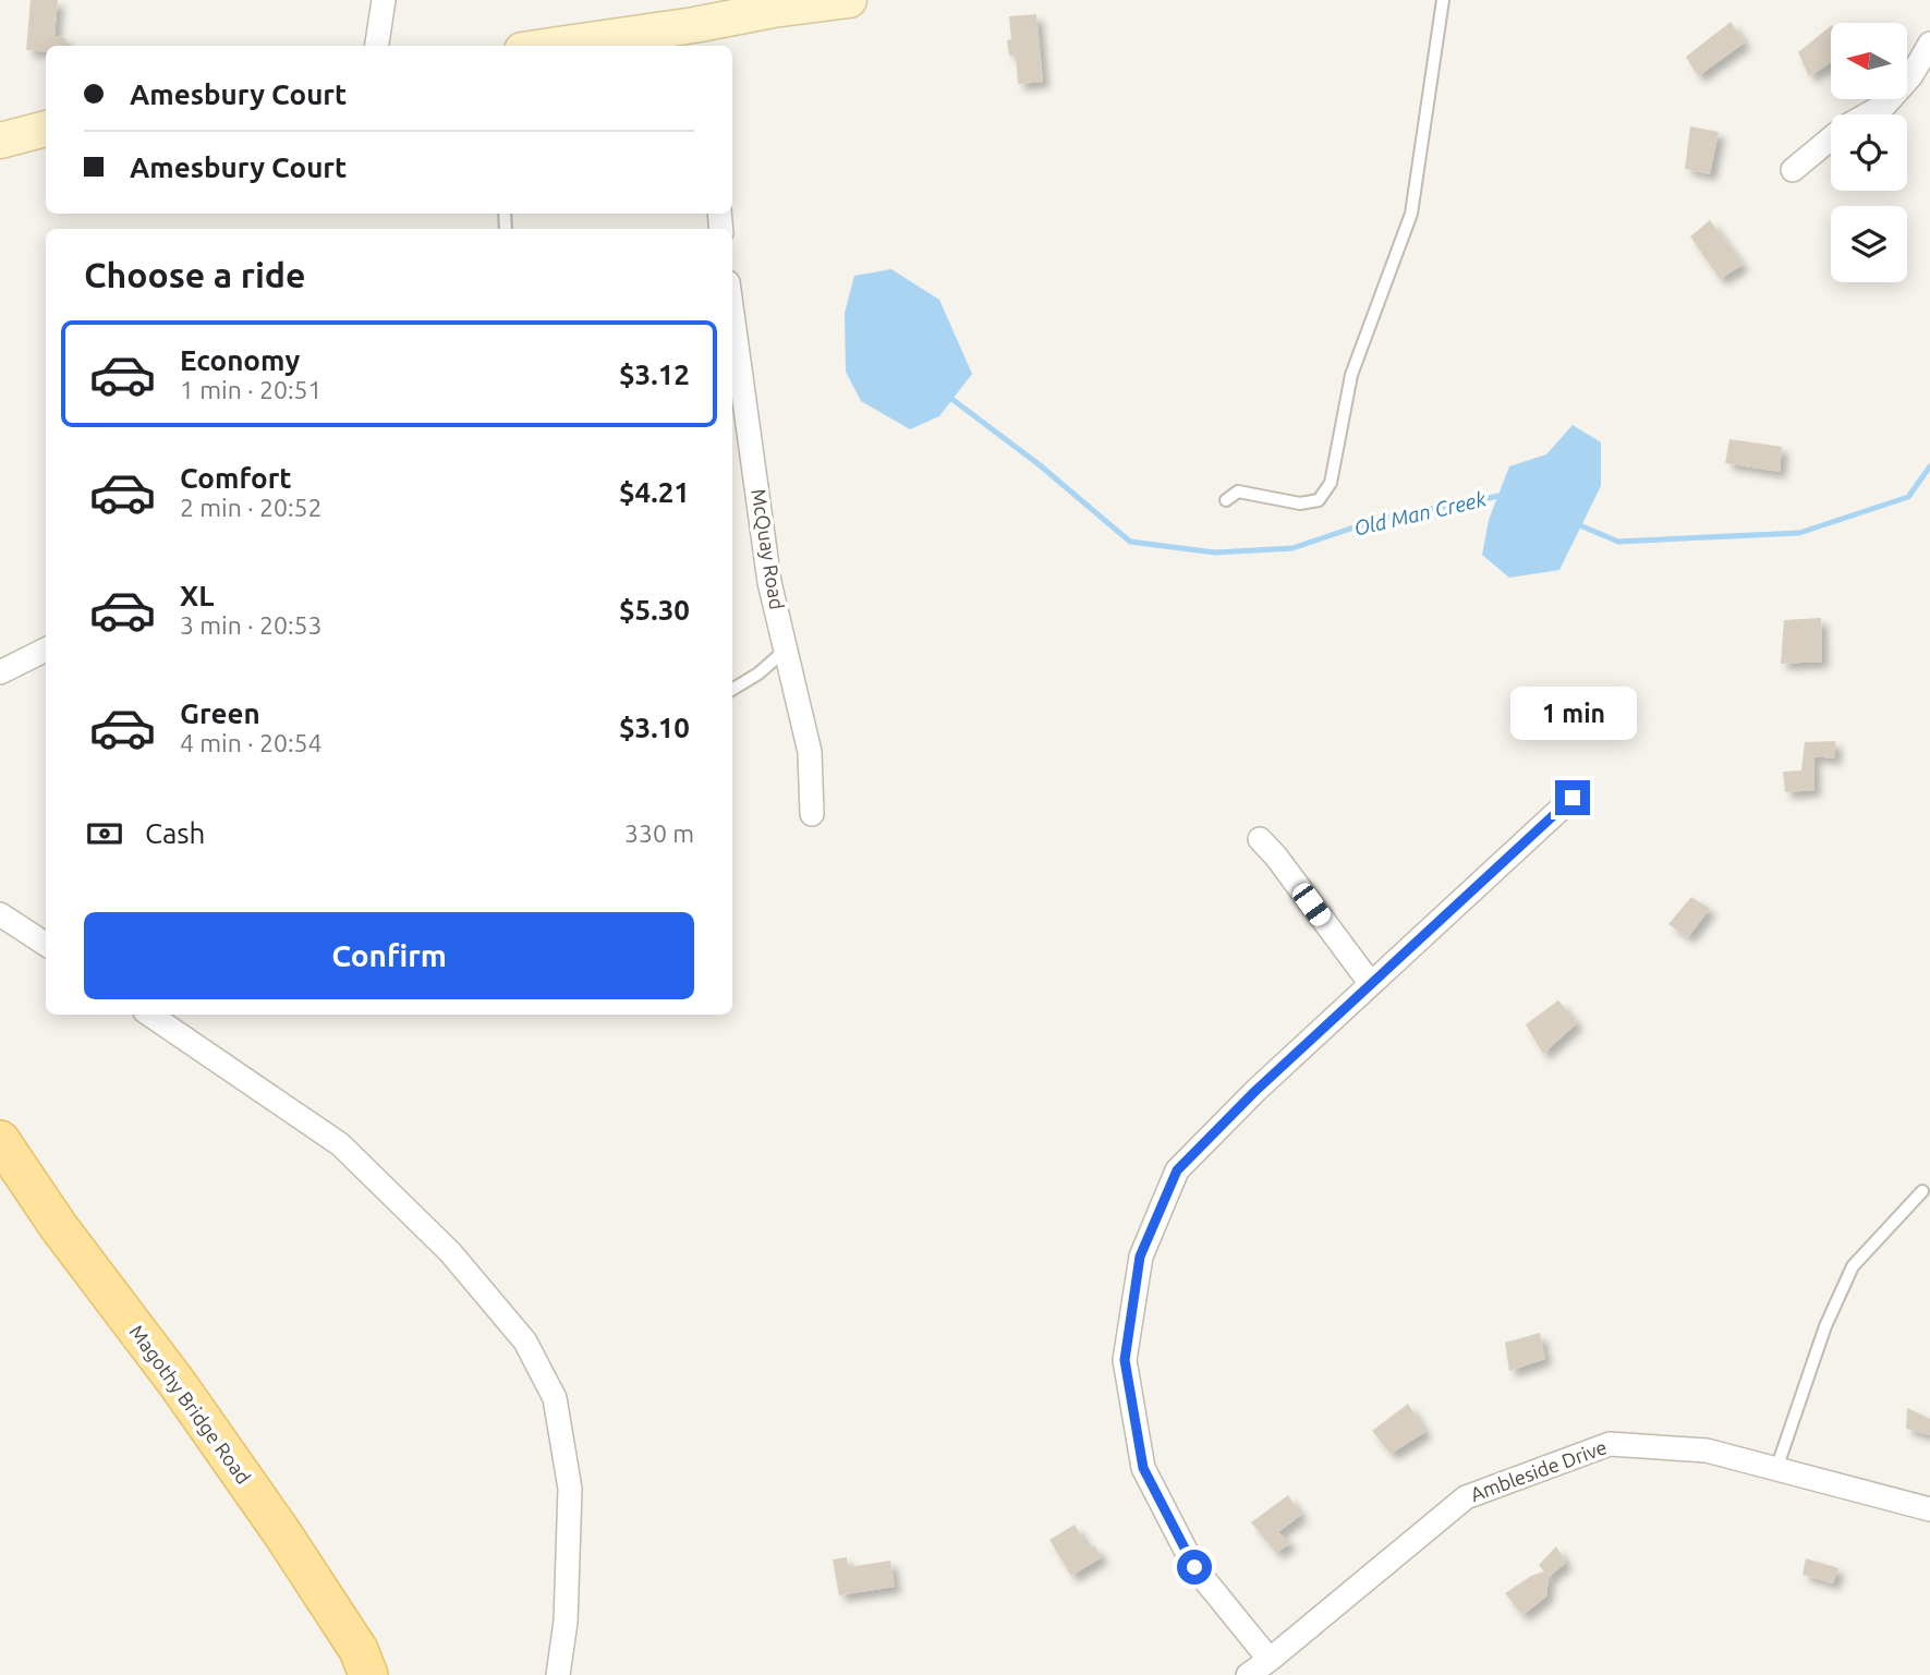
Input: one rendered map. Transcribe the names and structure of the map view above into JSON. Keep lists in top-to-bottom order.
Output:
{
  "streets": {
    "main road": ["Magothy Bridge Road"],
    "street": ["McQuay Road", "Ambleside Drive"]
  },
  "water": ["Old Man Creek"],
  "north": "left",
  "page": {
    "banner": ["Amesbury Court", "Amesbury Court"],
    "heading": "Choose a ride",
    "list": [
      {
        "name": "Economy",
        "note": "1 min · 20:51",
        "value": "$3.12"
      },
      {
        "name": "Comfort",
        "note": "2 min · 20:52",
        "value": "$4.21"
      },
      {
        "name": "XL",
        "note": "3 min · 20:53",
        "value": "$5.30"
      },
      {
        "name": "Green",
        "note": "4 min · 20:54",
        "value": "$3.10"
      }
    ],
    "bubble": "1 min",
    "pay": ["Cash", "330 m"],
    "buttons": "Confirm"
  }
}
